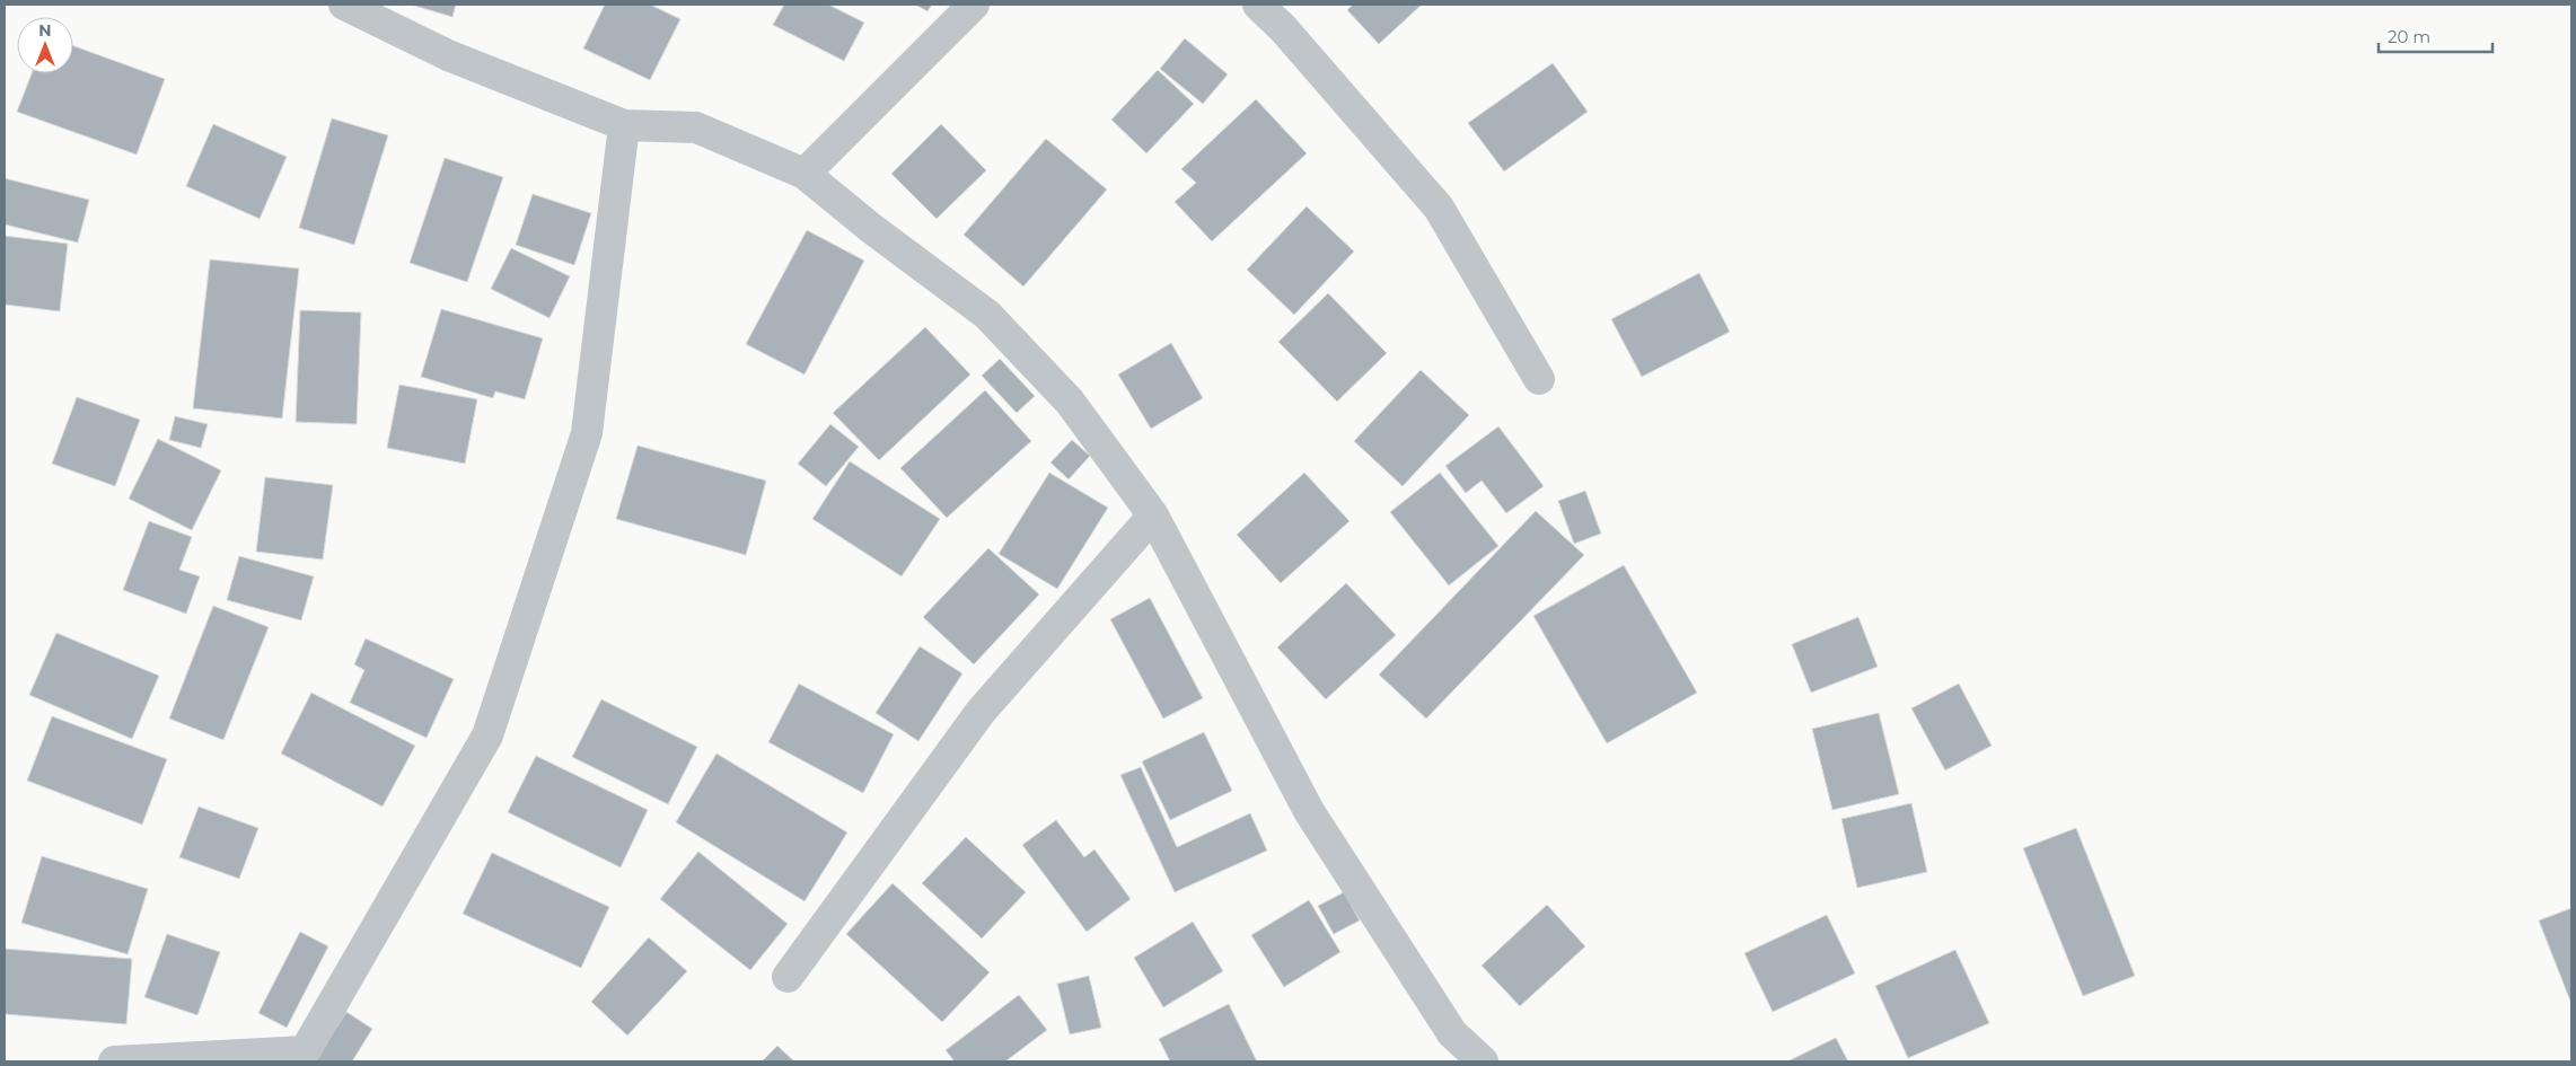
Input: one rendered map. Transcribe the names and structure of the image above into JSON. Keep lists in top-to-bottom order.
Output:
{
  "scale_bar": "20 m",
  "north": "top"
}
